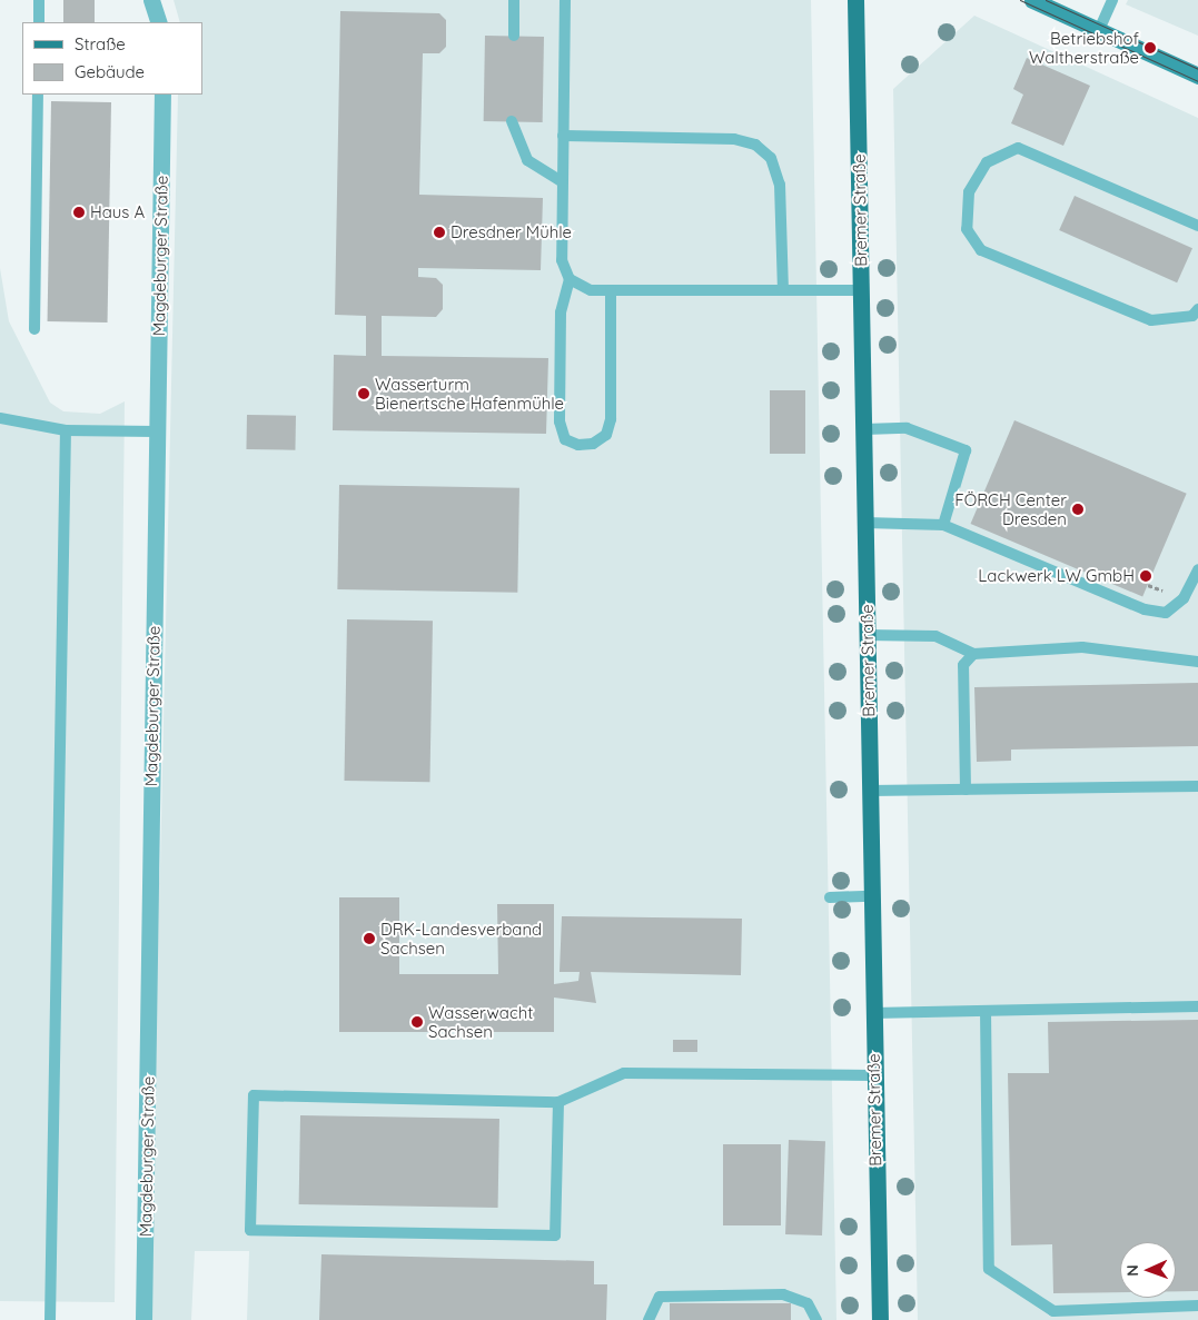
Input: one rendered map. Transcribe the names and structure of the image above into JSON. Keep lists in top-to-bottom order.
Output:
{
  "streets": {
    "main road": ["Bremer Straße"],
    "street": ["Magdeburger Straße"]
  },
  "places": [
    "Betriebshof Waltherstraße",
    "Haus A",
    "Dresdner Mühle",
    "Wasserturm Bienertsche Hafenmühle",
    "FÖRCH Center Dresden",
    "Lackwerk LW GmbH",
    "DRK-Landesverband Sachsen",
    "Wasserwacht Sachsen"
  ],
  "legend": ["Straße", "Gebäude"],
  "north": "left"
}
